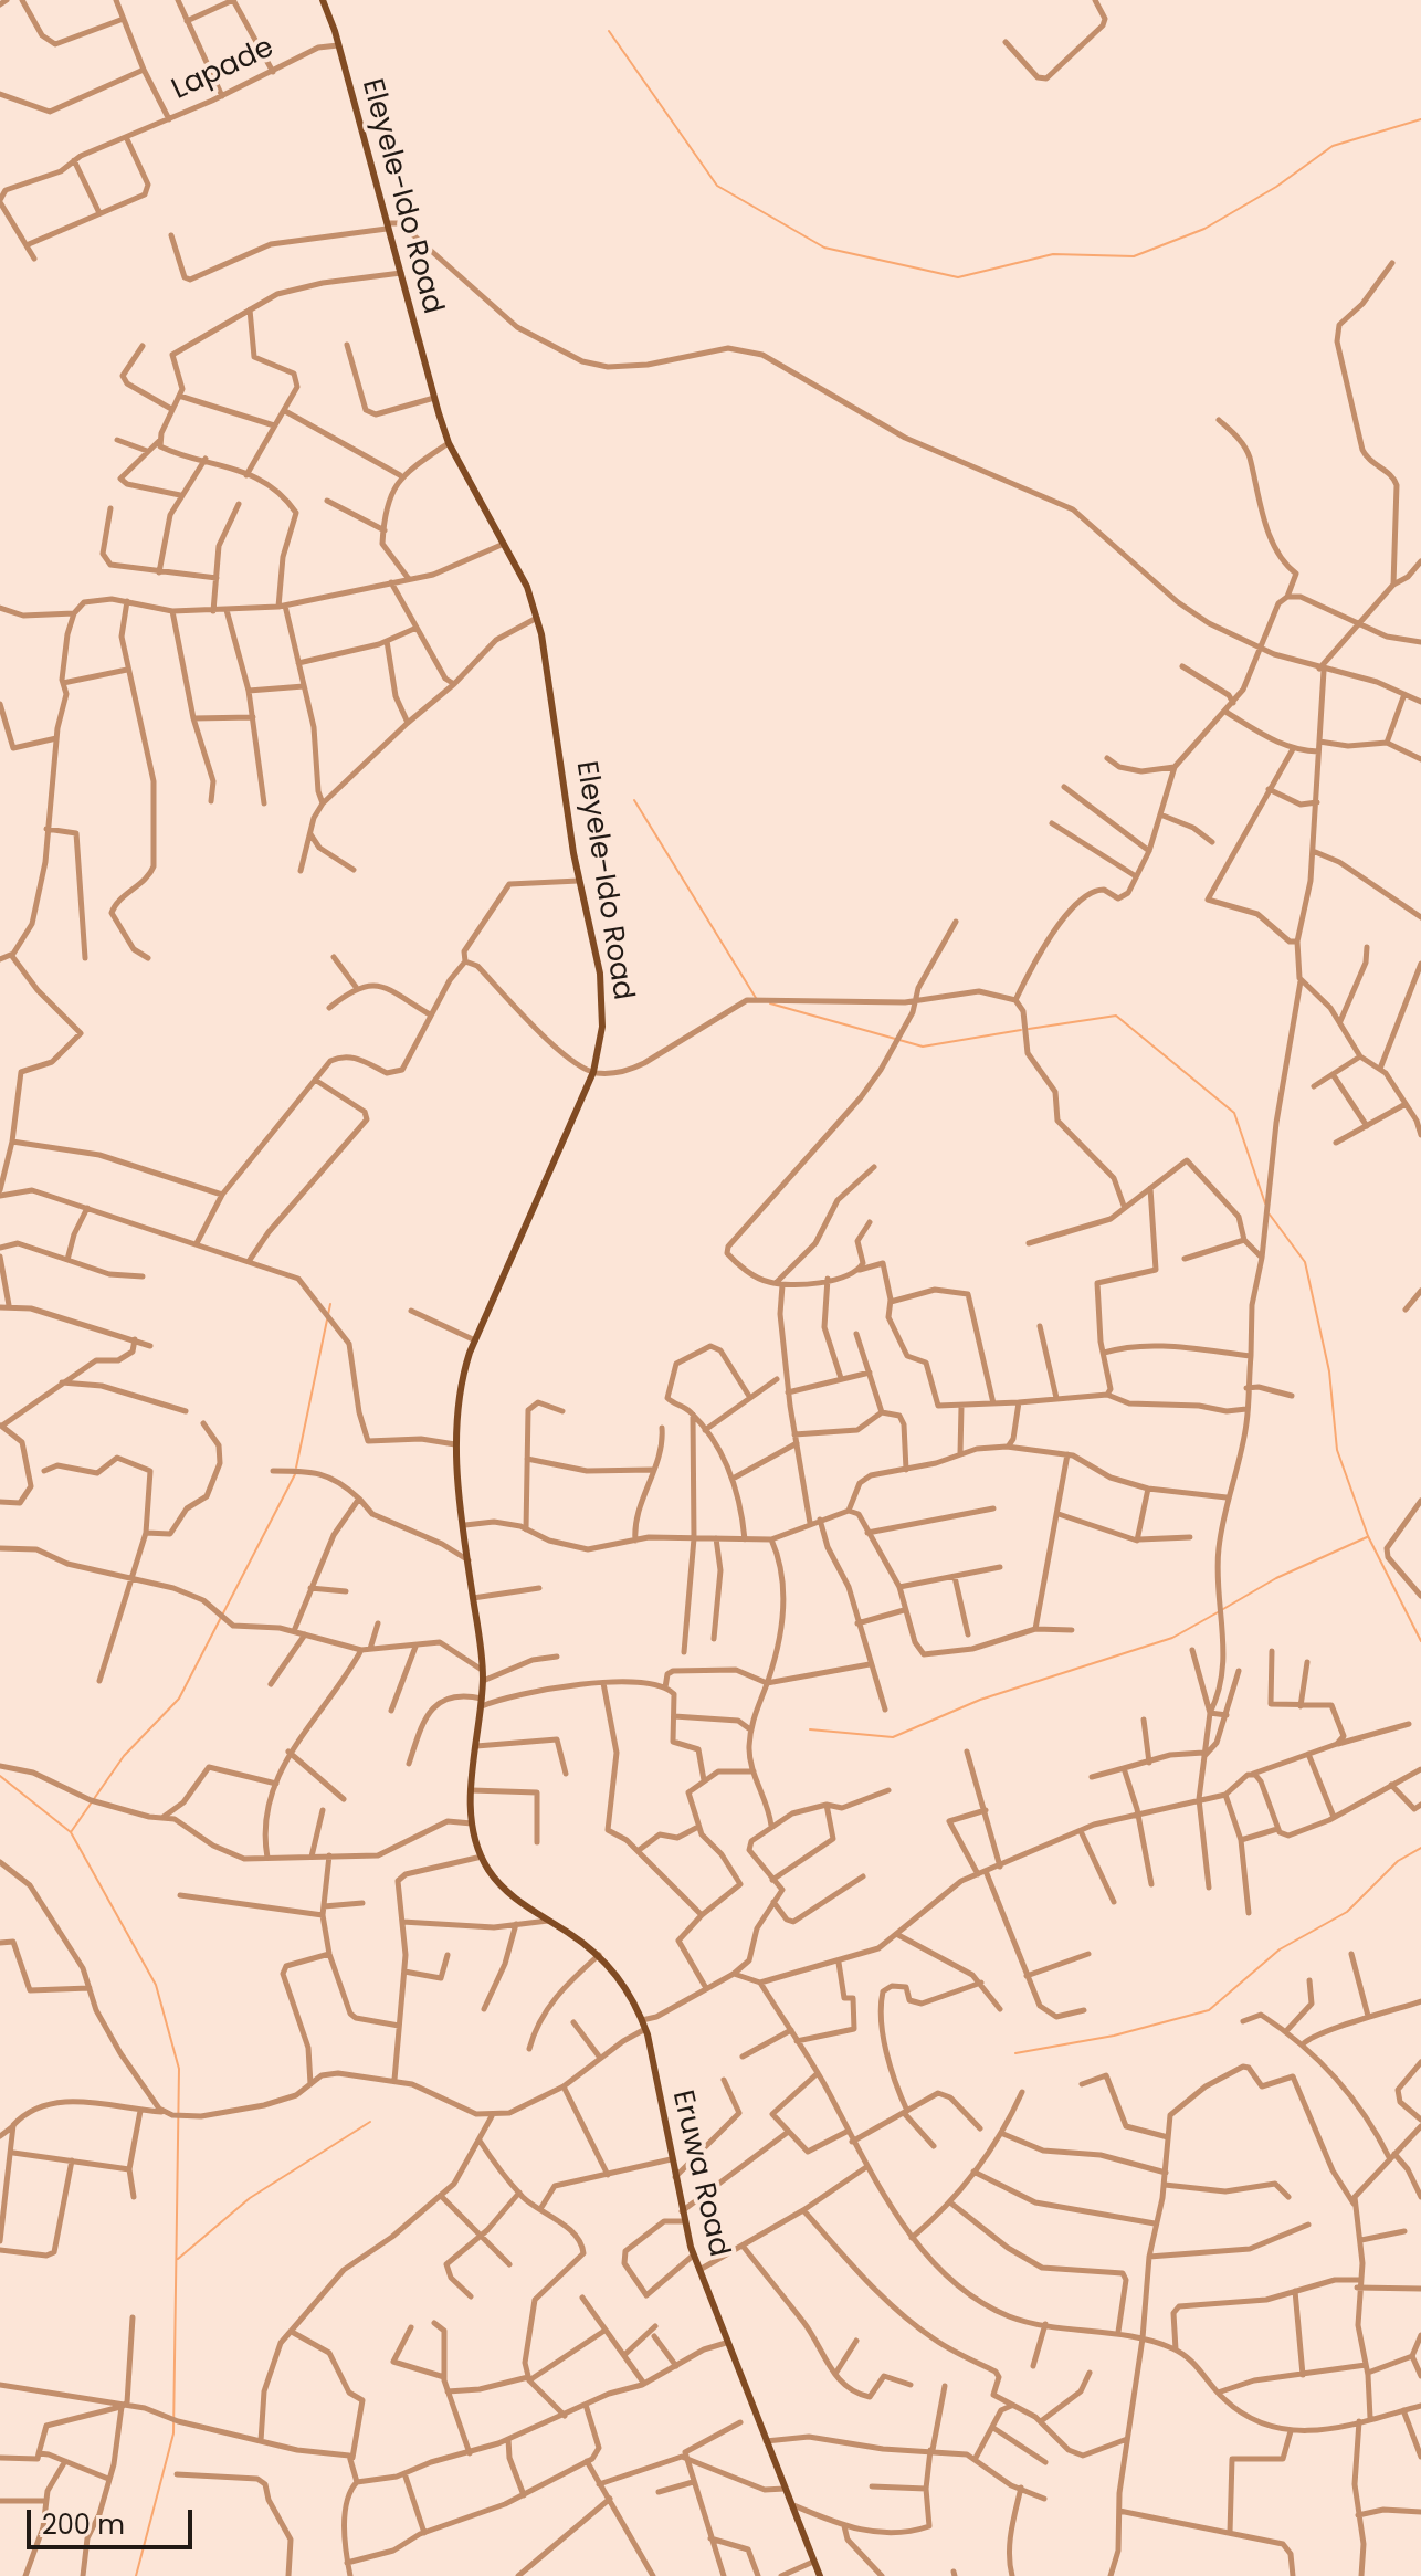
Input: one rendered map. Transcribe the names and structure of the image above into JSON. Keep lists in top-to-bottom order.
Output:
{
  "streets": {
    "main road": ["Eleyele-Ido Road", "Eruwa Road"],
    "street": ["Lapade"]
  },
  "crossings": [
    ["Lapade", "Eleyele-Ido Road"],
    ["Eleyele-Ido Road", "Eruwa Road"]
  ],
  "scale_bar": "200 m"
}
